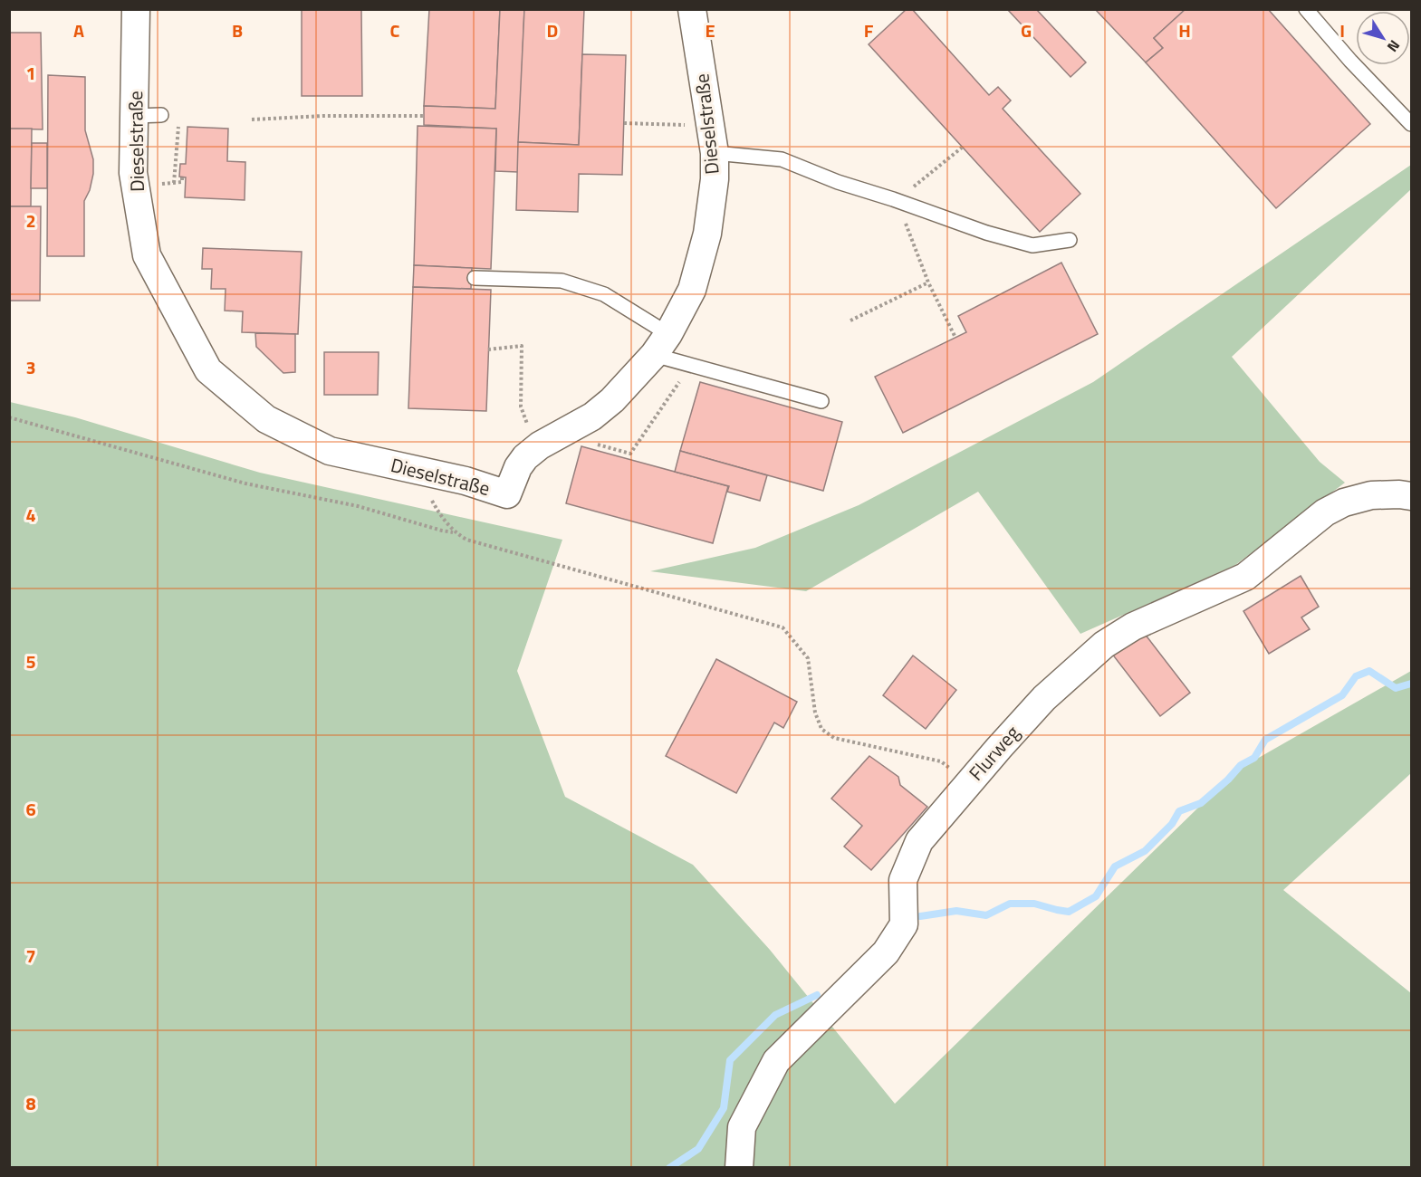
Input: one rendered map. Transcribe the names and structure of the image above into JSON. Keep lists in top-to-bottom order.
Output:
{
  "streets": {
    "street": ["Dieselstraße", "Flurweg"]
  },
  "north": "bottom right",
  "grid": {
    "columns": [
      "A",
      "B",
      "C",
      "D",
      "E",
      "F",
      "G",
      "H",
      "I"
    ],
    "rows": [
      "1",
      "2",
      "3",
      "4",
      "5",
      "6",
      "7",
      "8"
    ]
  }
}
